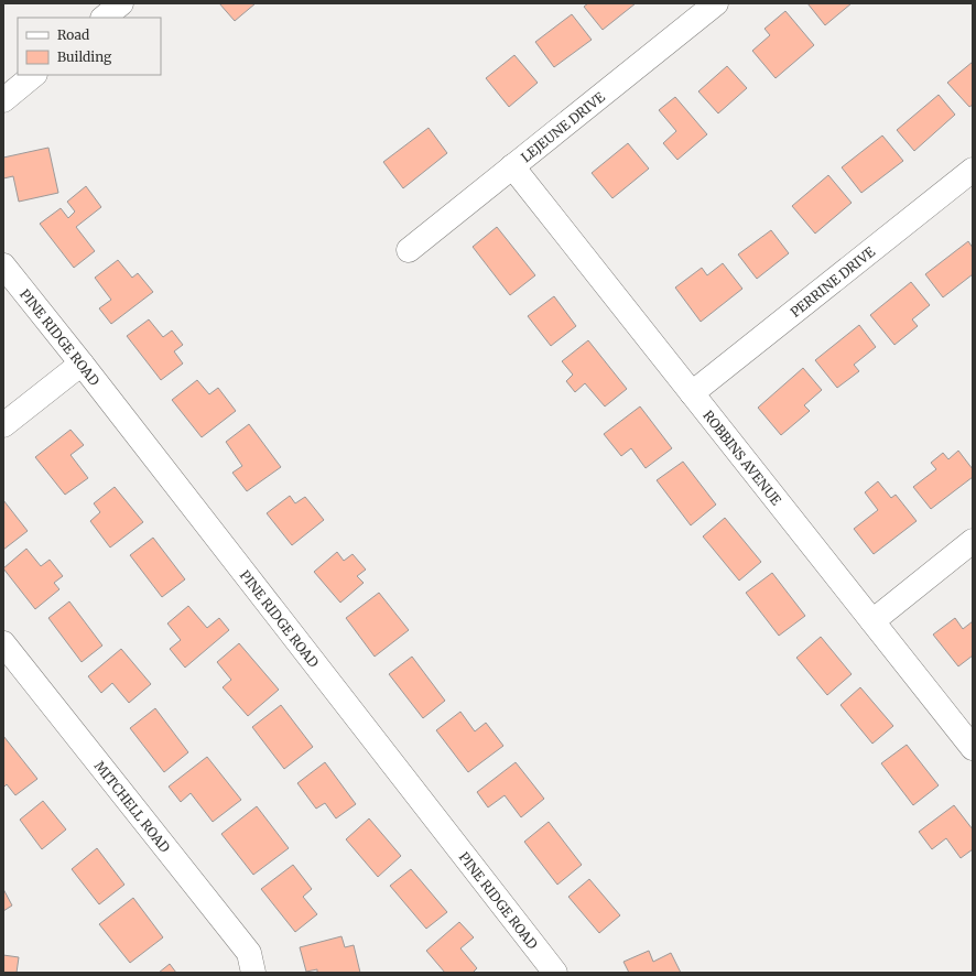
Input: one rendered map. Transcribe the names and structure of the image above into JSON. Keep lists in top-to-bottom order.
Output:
{
  "streets": {
    "street": [
      "LEJEUNE DRIVE",
      "PERRINE DRIVE",
      "PINE RIDGE ROAD",
      "ROBBINS AVENUE",
      "MITCHELL ROAD"
    ]
  },
  "crossings": [
    ["LEJEUNE DRIVE", "ROBBINS AVENUE"],
    ["PERRINE DRIVE", "ROBBINS AVENUE"]
  ],
  "legend": ["Road", "Building"]
}
